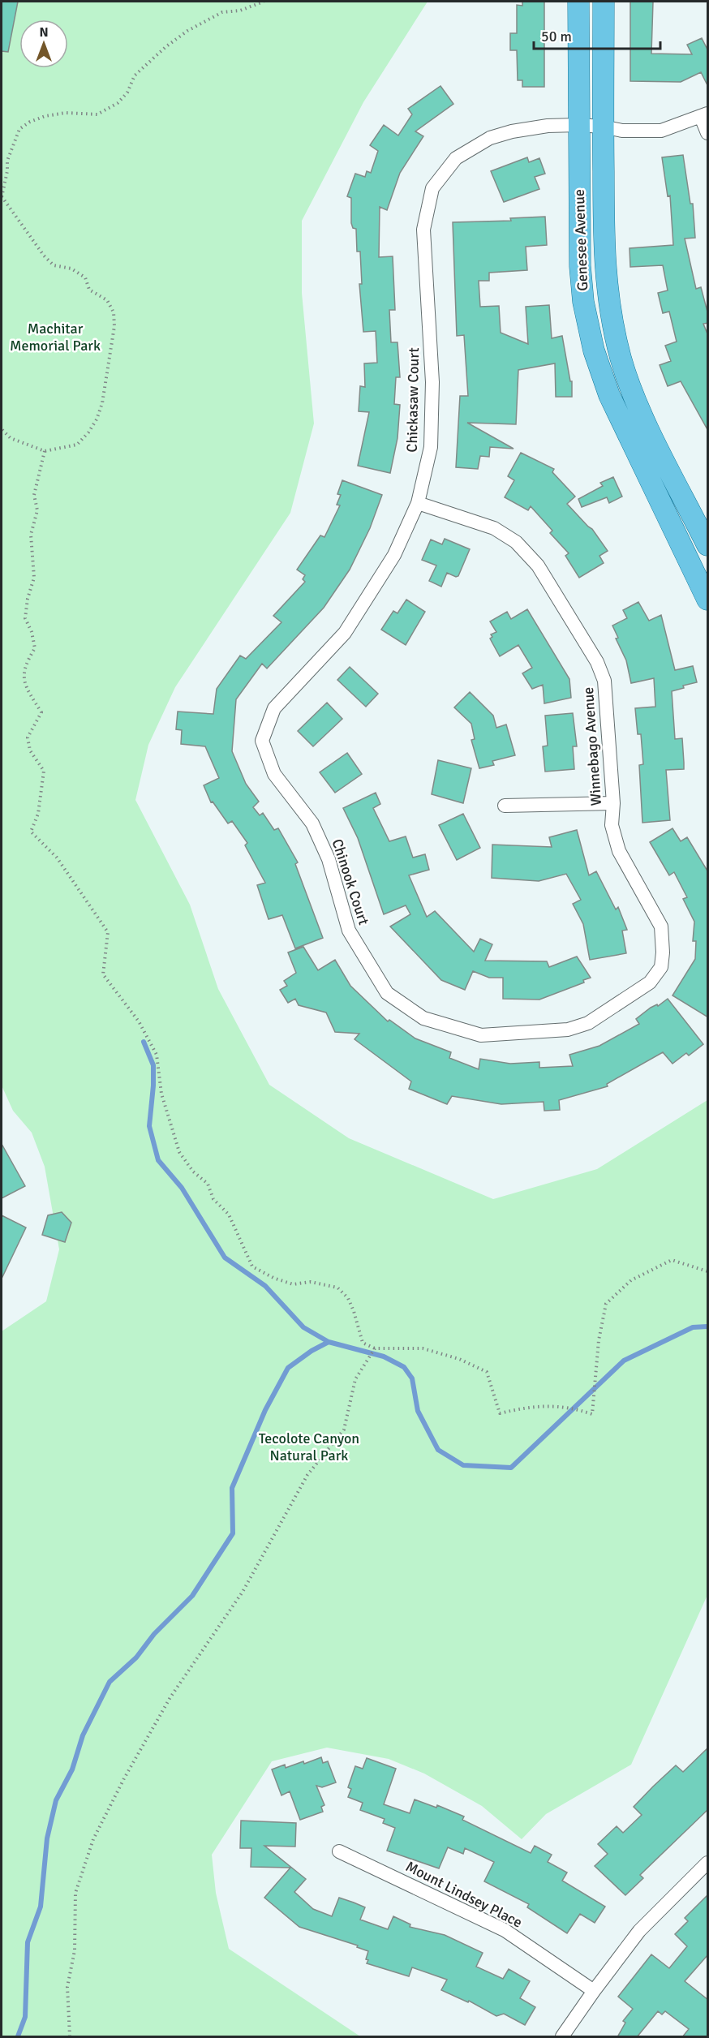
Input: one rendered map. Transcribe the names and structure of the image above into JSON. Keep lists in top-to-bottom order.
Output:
{
  "streets": {
    "main road": ["Genesee Avenue"],
    "street": [
      "Chickasaw Court",
      "Winnebago Avenue",
      "Chinook Court",
      "Mount Lindsey Place"
    ]
  },
  "crossings": [
    ["Genesee Avenue", "Chickasaw Court"],
    ["Chickasaw Court", "Winnebago Avenue"],
    ["Chickasaw Court", "Chinook Court"],
    ["Winnebago Avenue", "Chinook Court"]
  ],
  "parks": ["Machitar Memorial Park", "Tecolote Canyon Natural Park"],
  "scale_bar": "50 m",
  "north": "top"
}
